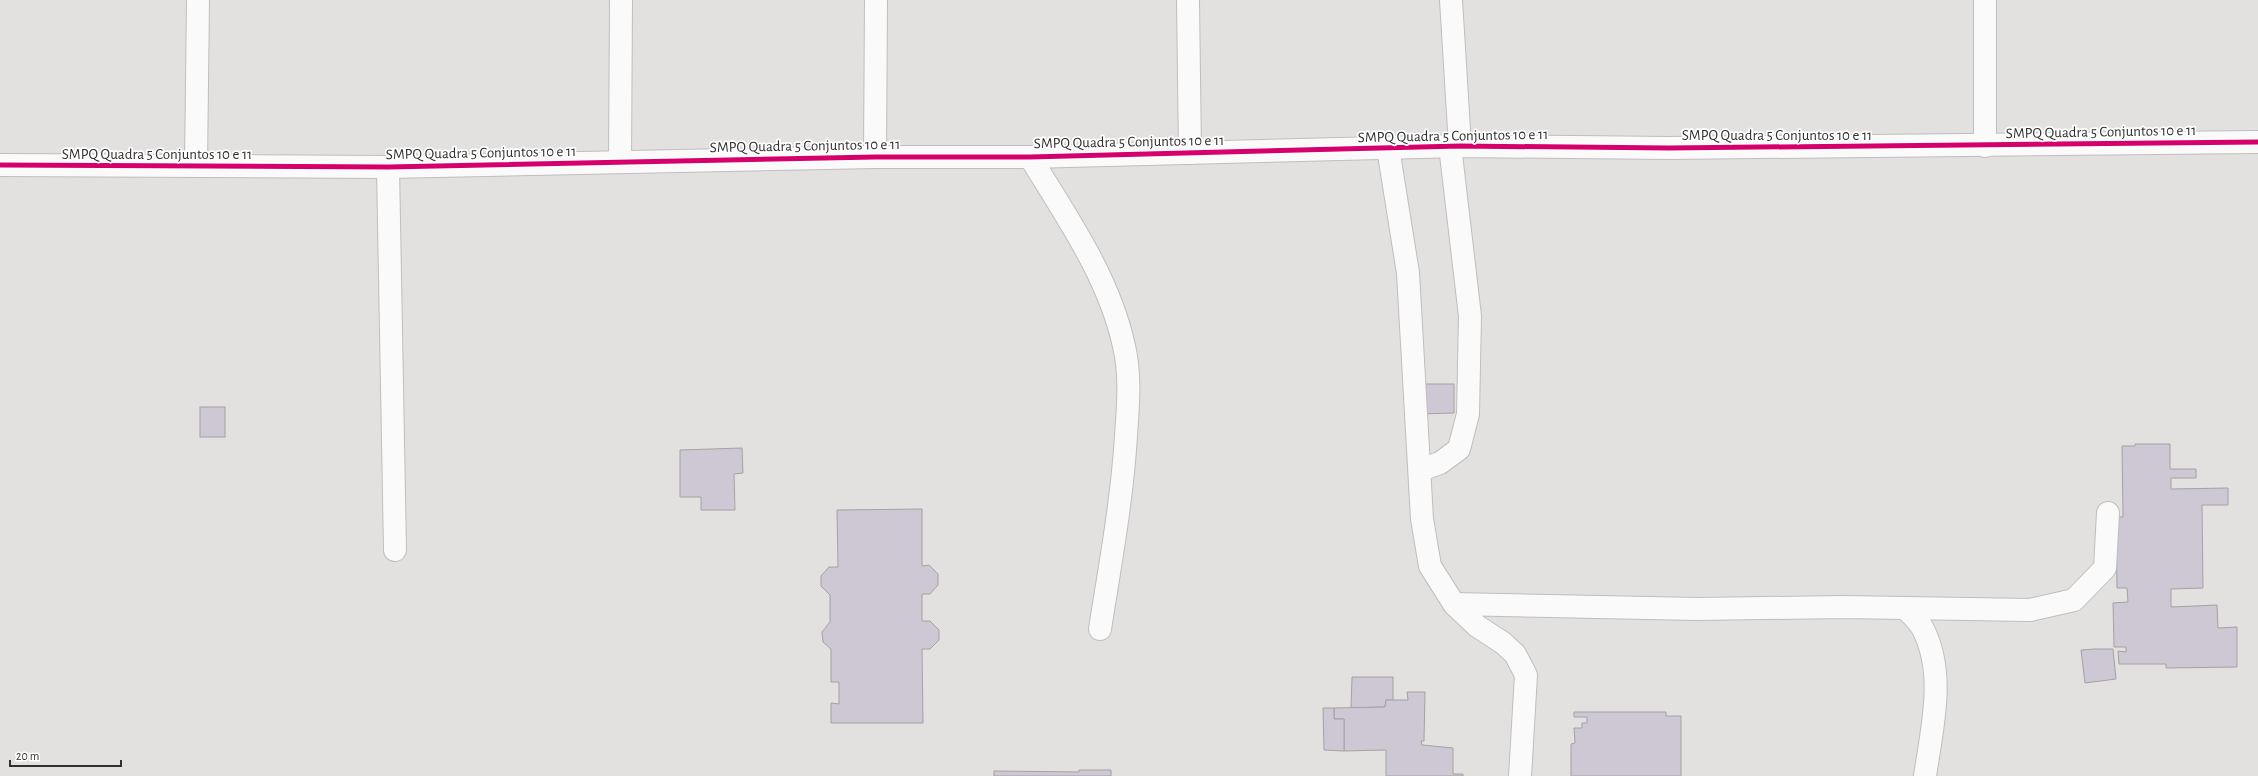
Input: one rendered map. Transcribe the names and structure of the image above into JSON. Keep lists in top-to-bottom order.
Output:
{
  "streets": {
    "street": ["SMPQ Quadra 5 Conjuntos 10 e 11"]
  },
  "scale_bar": "20 m"
}
